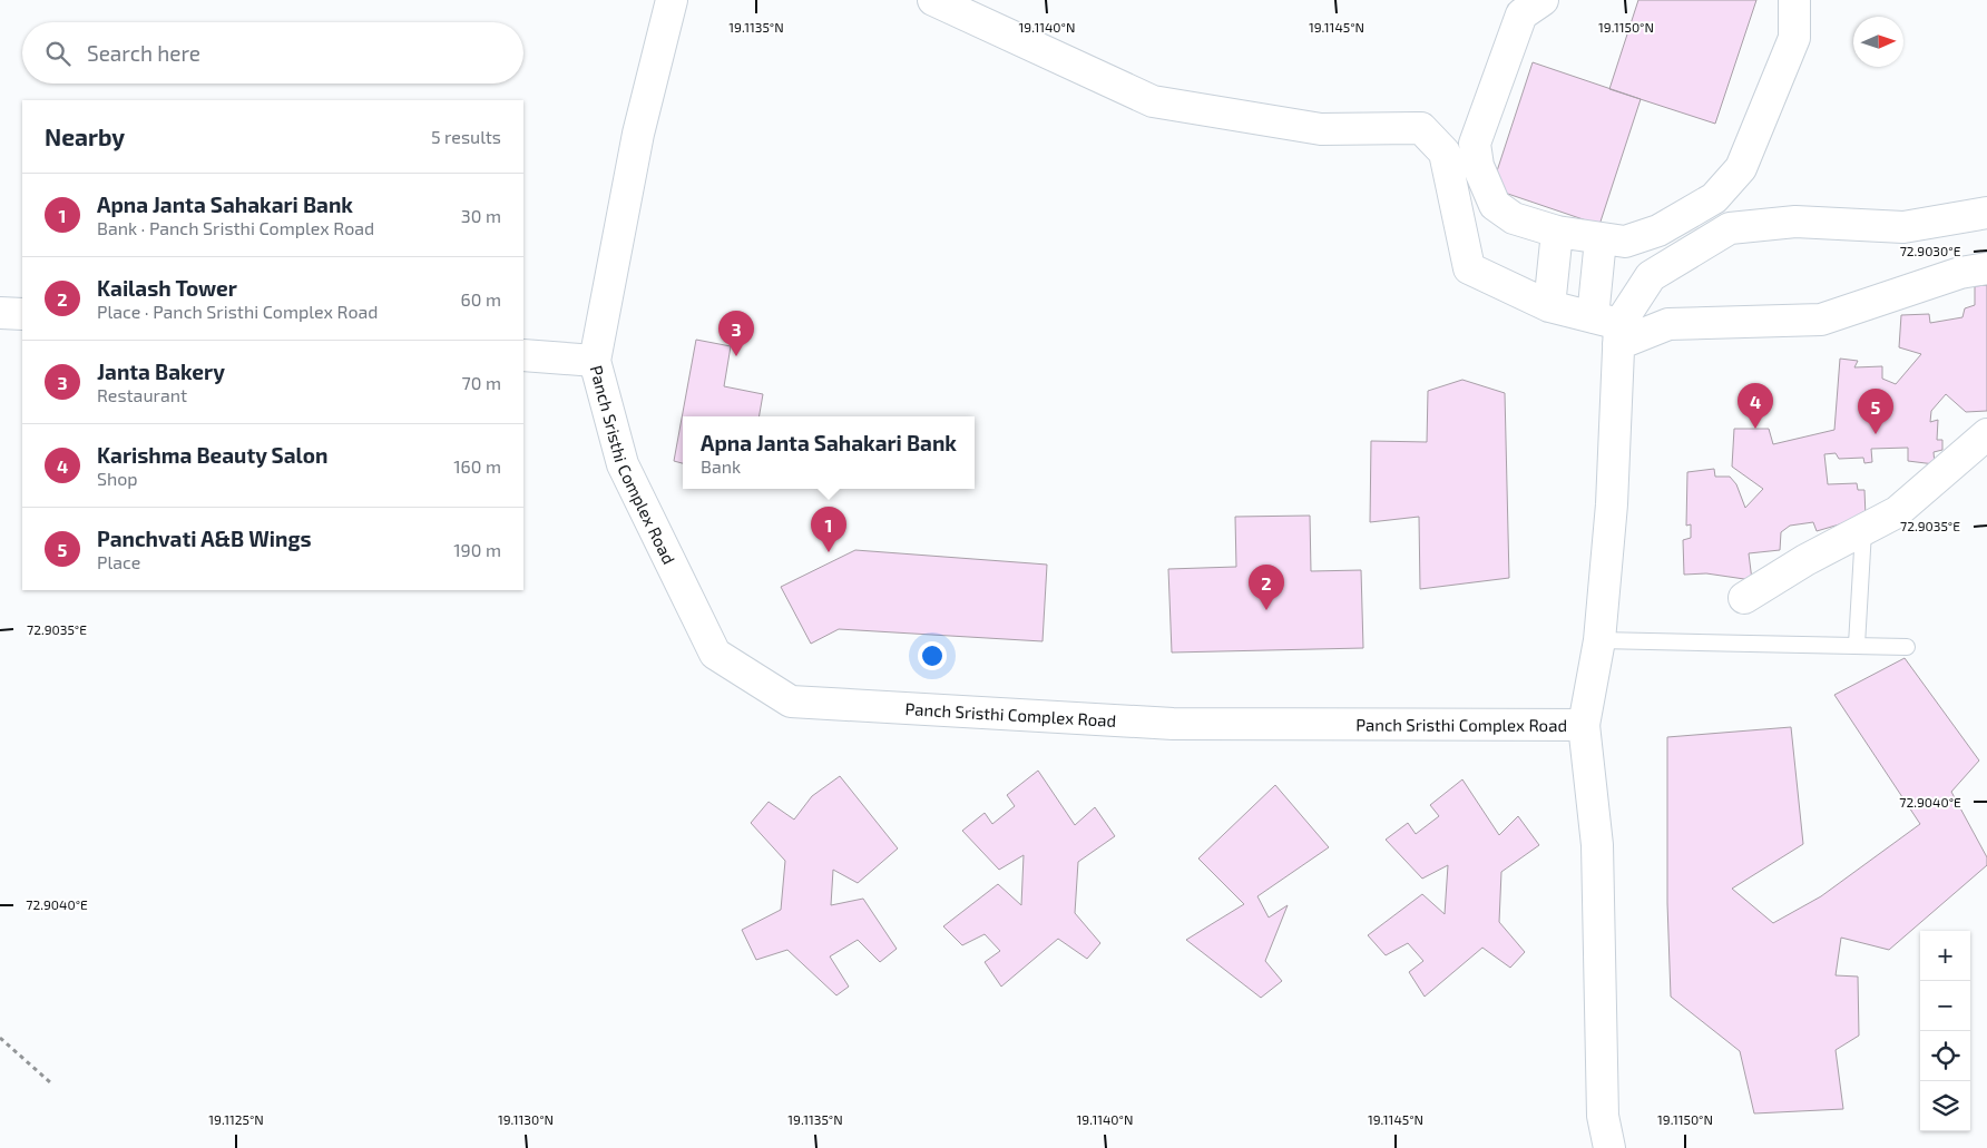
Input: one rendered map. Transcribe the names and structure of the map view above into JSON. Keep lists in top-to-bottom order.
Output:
{
  "streets": {
    "street": ["Panch Sristhi Complex Road"]
  },
  "north": "right",
  "page": {
    "search": "Search here",
    "heading": ["Nearby", "5 results"],
    "list": [
      {
        "mark": "1",
        "name": "Apna Janta Sahakari Bank",
        "note": "Bank · Panch Sristhi Complex Road",
        "value": "30 m"
      },
      {
        "mark": "2",
        "name": "Kailash Tower",
        "note": "Place · Panch Sristhi Complex Road",
        "value": "60 m"
      },
      {
        "mark": "3",
        "name": "Janta Bakery",
        "note": "Restaurant",
        "value": "70 m"
      },
      {
        "mark": "4",
        "name": "Karishma Beauty Salon",
        "note": "Shop",
        "value": "160 m"
      },
      {
        "mark": "5",
        "name": "Panchvati A&B Wings",
        "note": "Place",
        "value": "190 m"
      }
    ],
    "pins": [
      "3",
      "4",
      "5",
      "1",
      "2"
    ],
    "popup": ["Apna Janta Sahakari Bank", "Bank"],
    "map_buttons": ["+", "−"]
  },
  "coordinates": [
    "19.1135°N",
    "19.1140°N",
    "19.1145°N",
    "19.1150°N",
    "72.9030°E",
    "72.9035°E",
    "72.9040°E",
    "19.1125°N",
    "19.1130°N"
  ]
}
